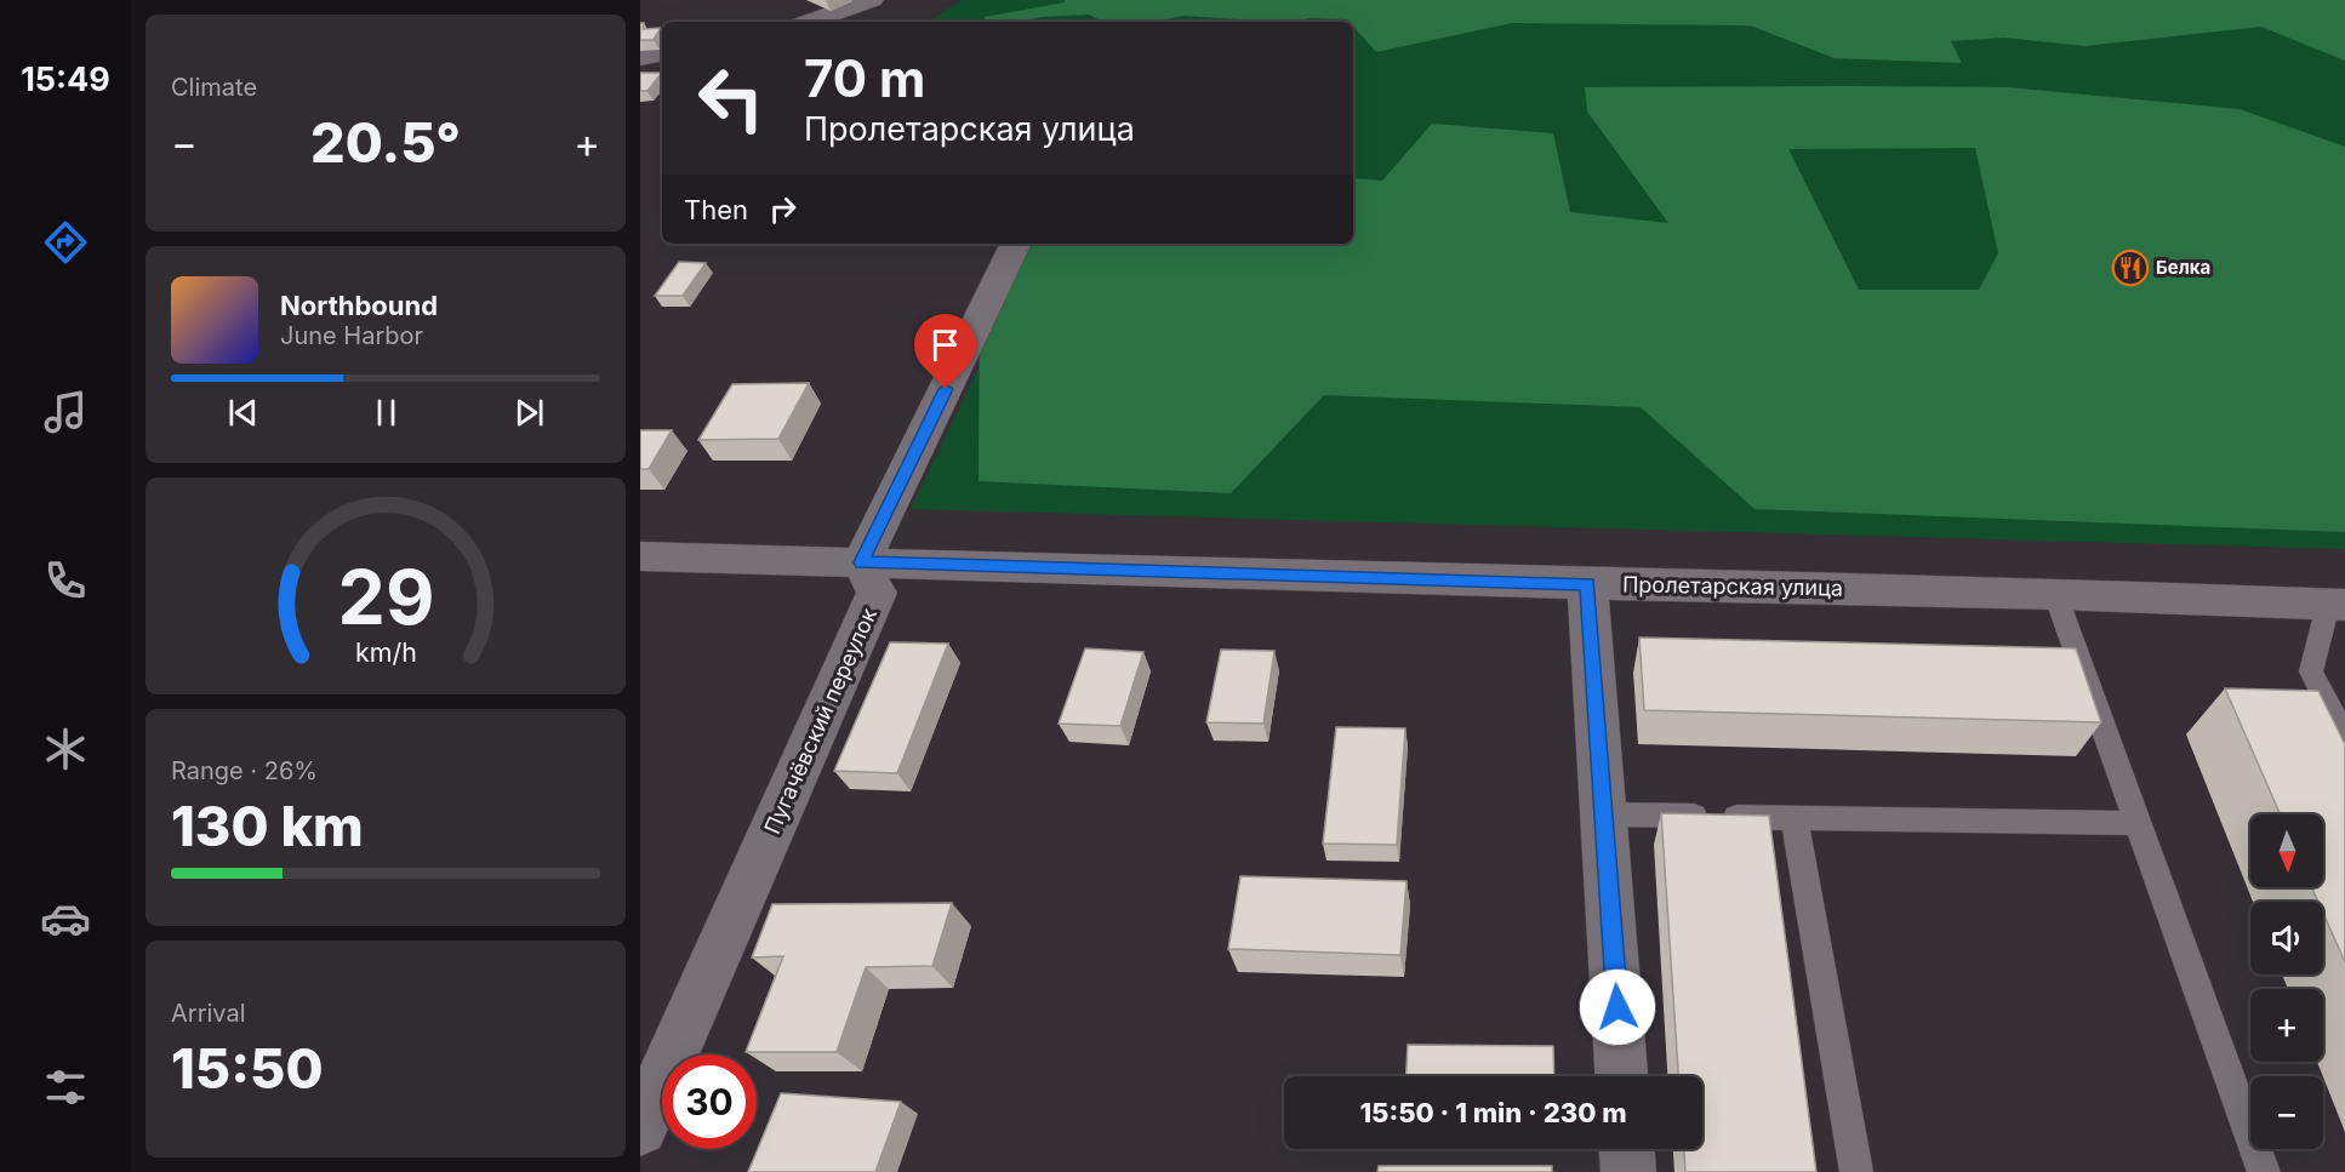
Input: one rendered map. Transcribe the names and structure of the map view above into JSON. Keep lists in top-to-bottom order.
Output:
{
  "streets": {
    "street": ["Пролетарская улица", "Пугачёвский переулок"]
  },
  "crossings": [
    ["Пролетарская улица", "Пугачёвский переулок"]
  ],
  "places": {
    "restaurant": ["Белка"]
  },
  "north": "bottom",
  "page": {
    "tabs": "15:49",
    "tile": [
      "Climate",
      ["Range · 26%", "130 km"],
      ["Arrival", "15:50"]
    ],
    "turn": ["70 m", "Пролетарская улица"],
    "heat": ["−", "20.5°", "+"],
    "then": "Then",
    "song": ["Northbound", "June Harbor"],
    "map_buttons": ["+", "−"],
    "limit": "30",
    "trip": "15:50 · 1 min · 230 m",
    "gauge": ["29", "km/h"]
  }
}
